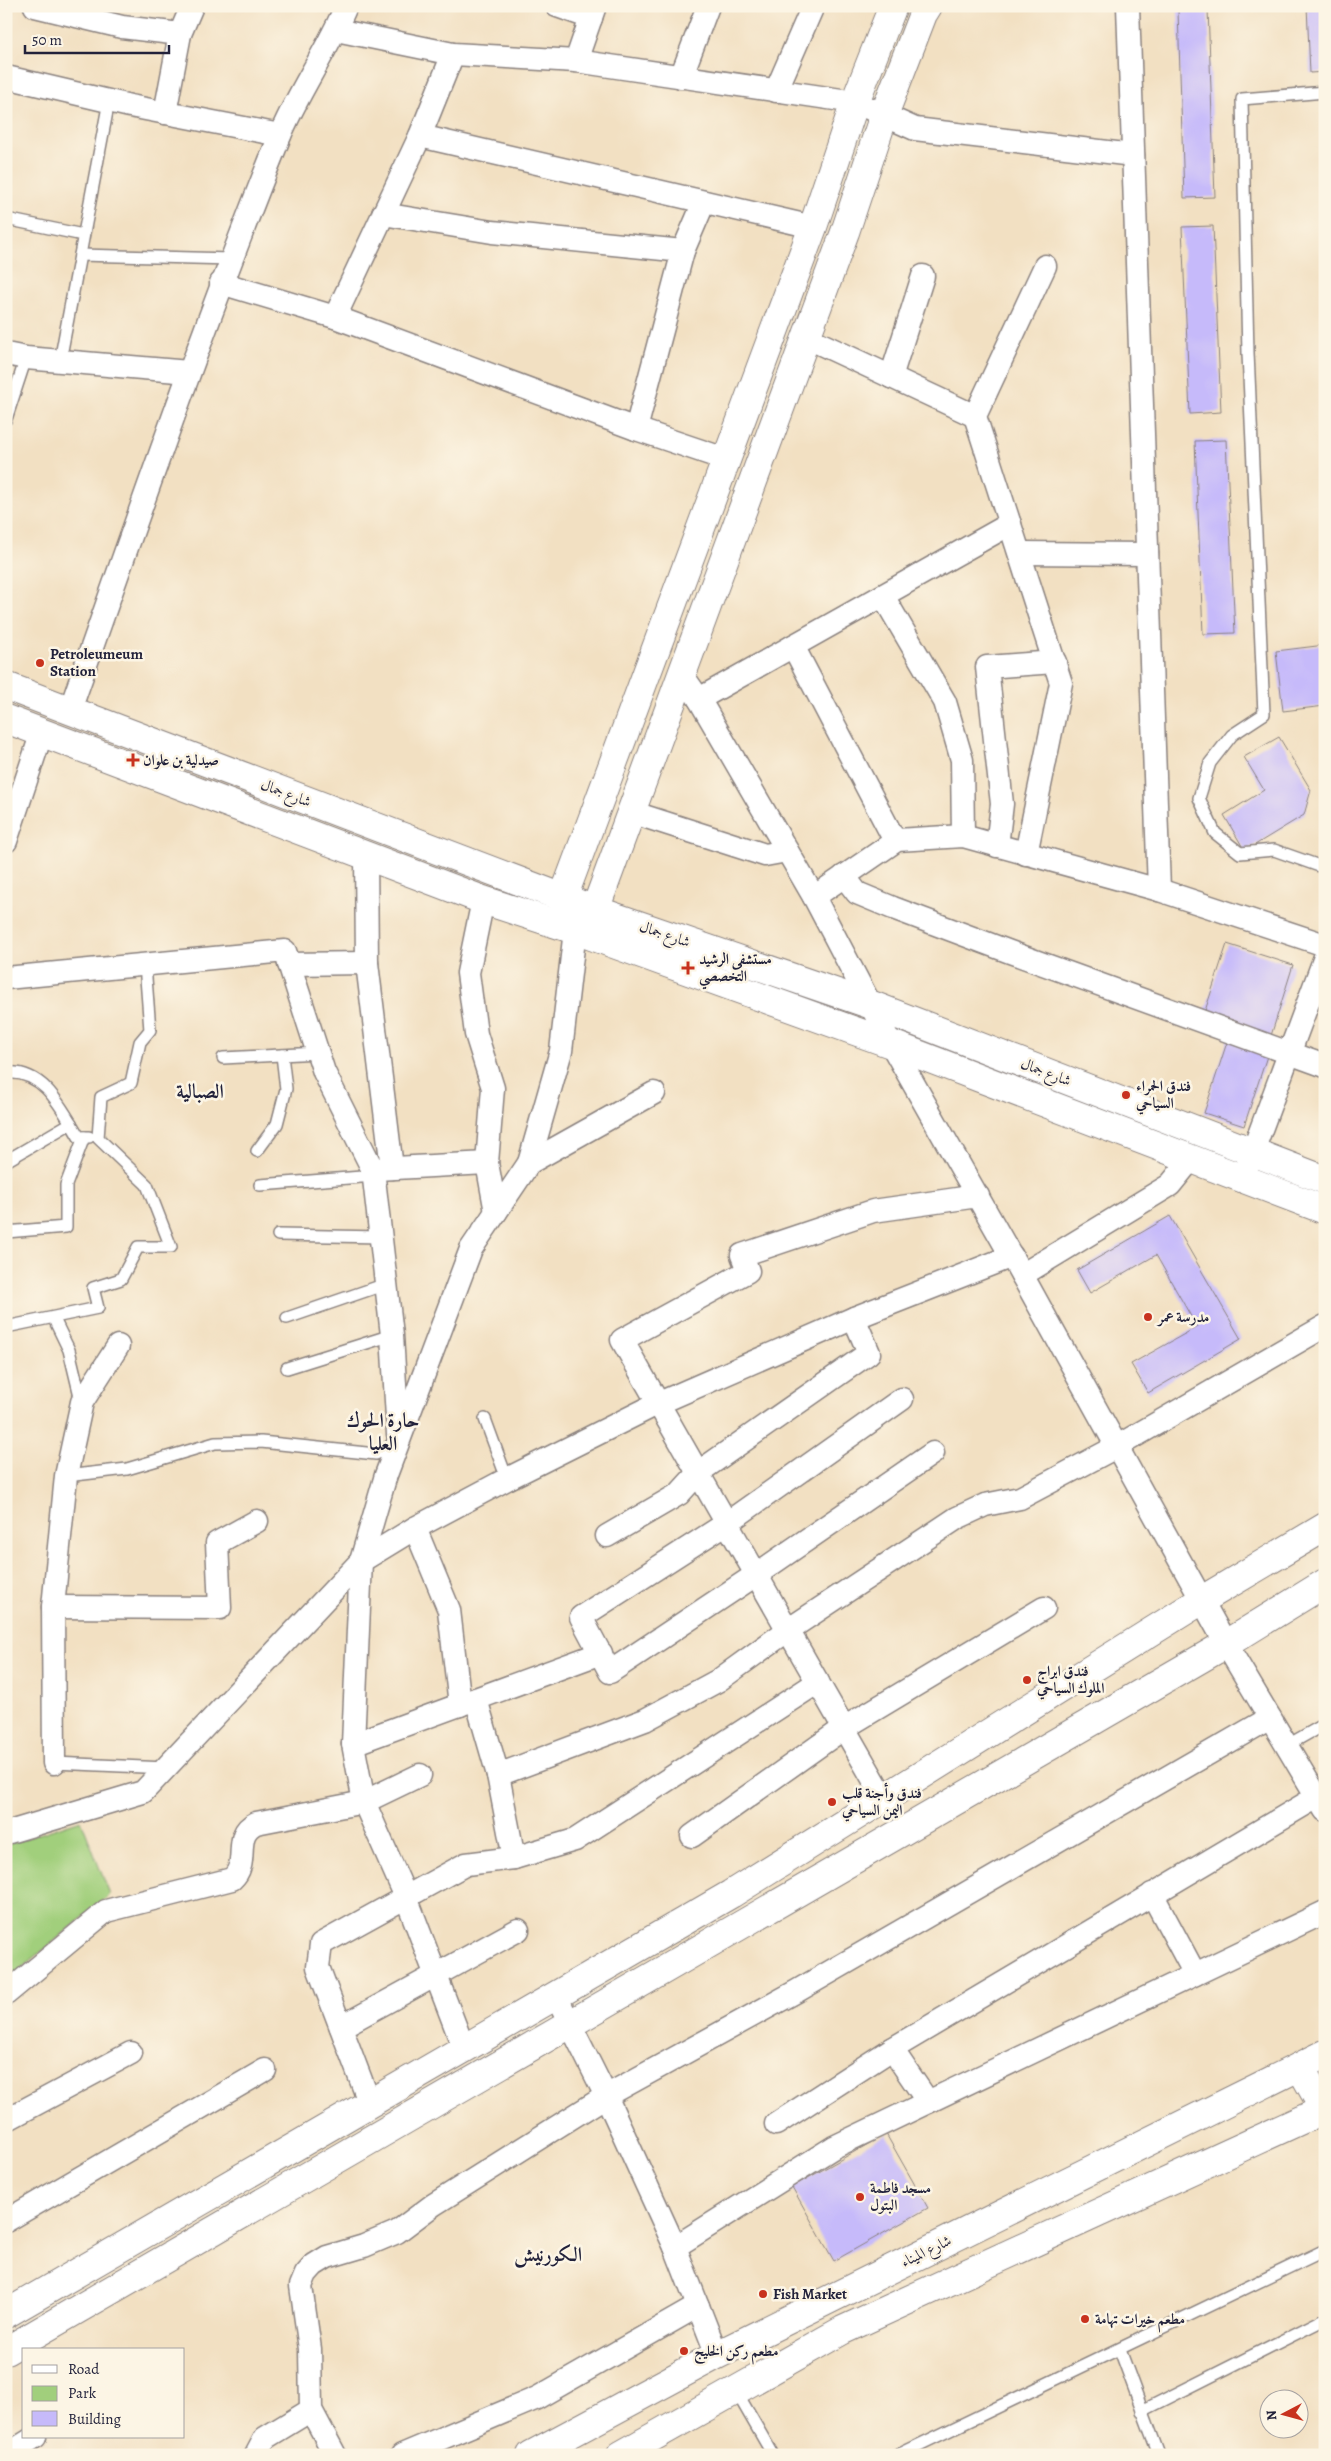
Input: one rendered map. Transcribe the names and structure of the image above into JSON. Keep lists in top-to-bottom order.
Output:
{
  "streets": {
    "main road": ["شارع جمال", "شارع الميناء"]
  },
  "districts": ["الصبالية", "حارة الحوك العليا", "الكورنيش"],
  "places": {
    "other": [
      "Petroleumeum Station",
      "فندق الحمراء السياحي",
      "مدرسة عمر",
      "فندق ابراج الملوك السياحي",
      "فندق وأجنة قلب اليمن السياحي",
      "مسجد فاطمة البتول",
      "Fish Market",
      "مطعم خيرات تهامة",
      "مطعم ركن الخليج"
    ],
    "health": ["صيدلية بن علوان", "مستشفى الرشيد التخصصي"]
  },
  "legend": ["Road", "Park", "Building"],
  "scale_bar": "50 m",
  "north": "left"
}
